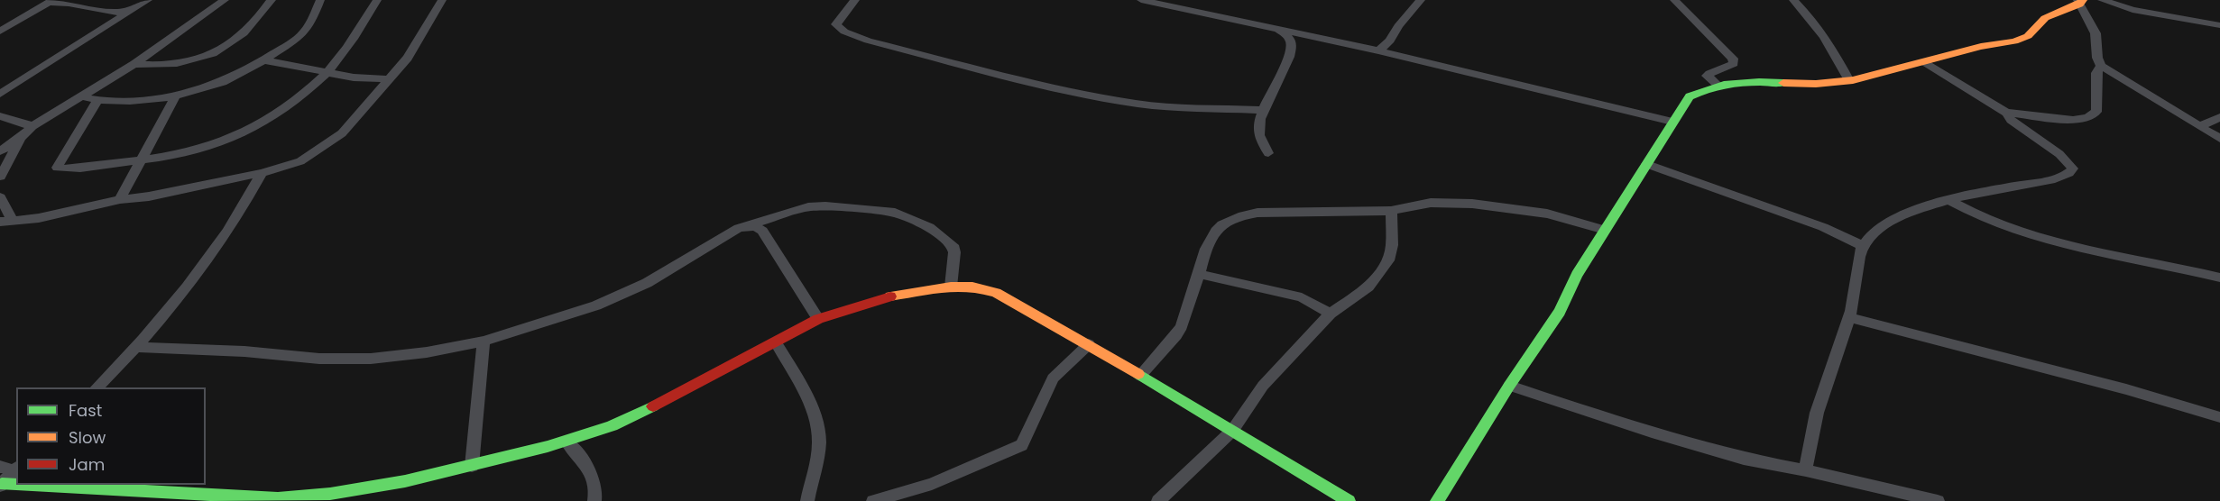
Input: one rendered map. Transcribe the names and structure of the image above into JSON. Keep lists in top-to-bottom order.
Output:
{
  "legend": ["Fast", "Slow", "Jam"]
}
